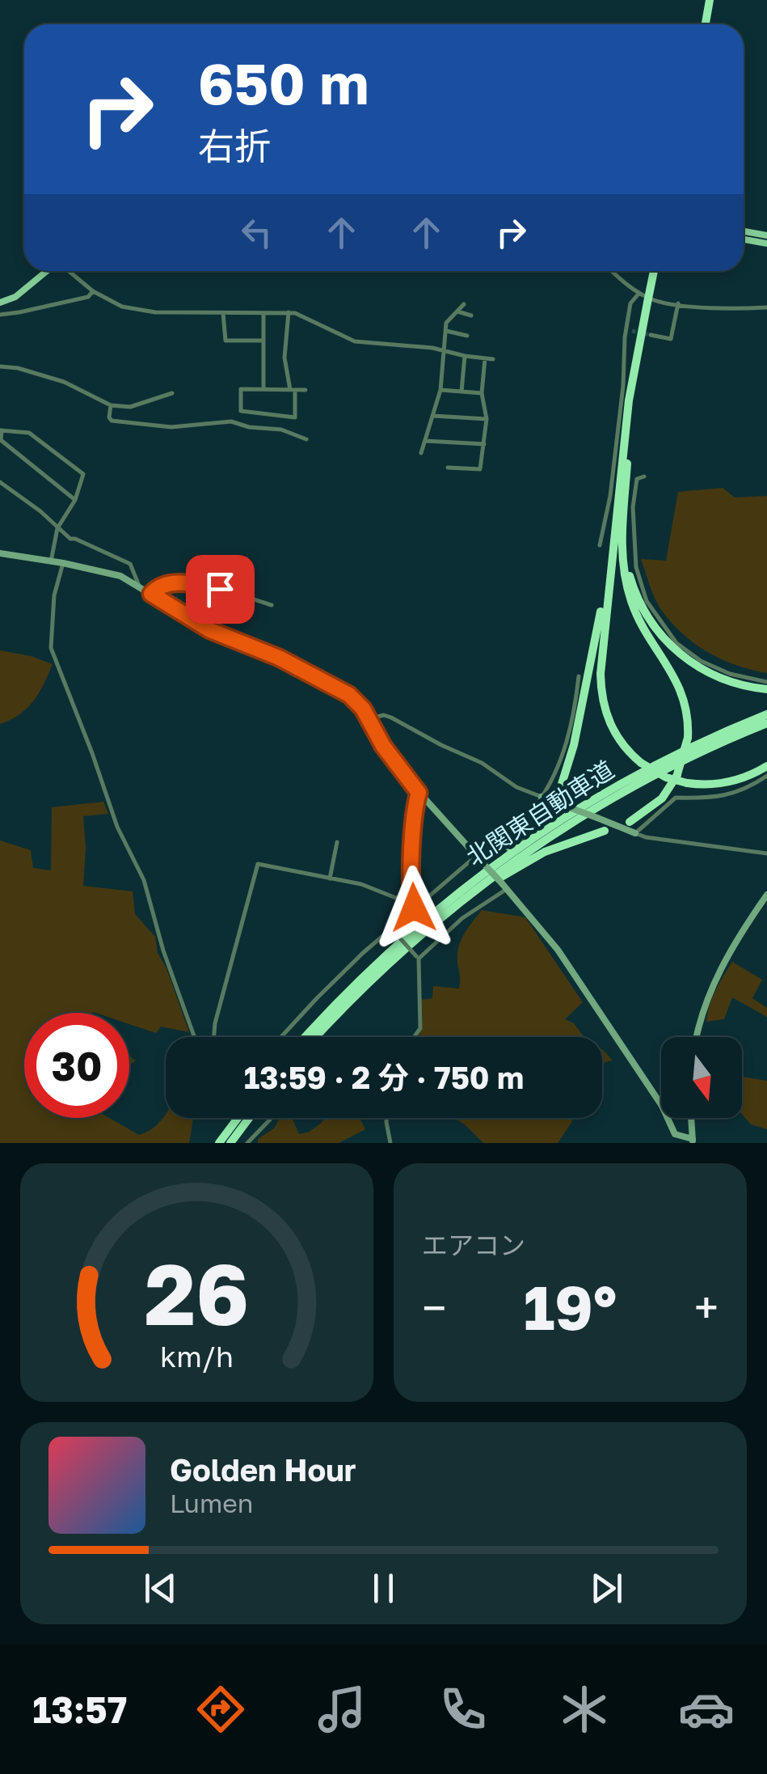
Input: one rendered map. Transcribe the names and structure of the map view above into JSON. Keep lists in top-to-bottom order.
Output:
{
  "streets": {
    "highway": ["北関東自動車道"]
  },
  "north": "bottom",
  "page": {
    "turn": ["650 m", "右折"],
    "limit": "30",
    "trip": "13:59 · 2 分 · 750 m",
    "tile": "エアコン",
    "heat": ["−", "19°", "+"],
    "song": ["Golden Hour", "Lumen"],
    "tabs": "13:57",
    "gauge": ["26", "km/h"]
  }
}
